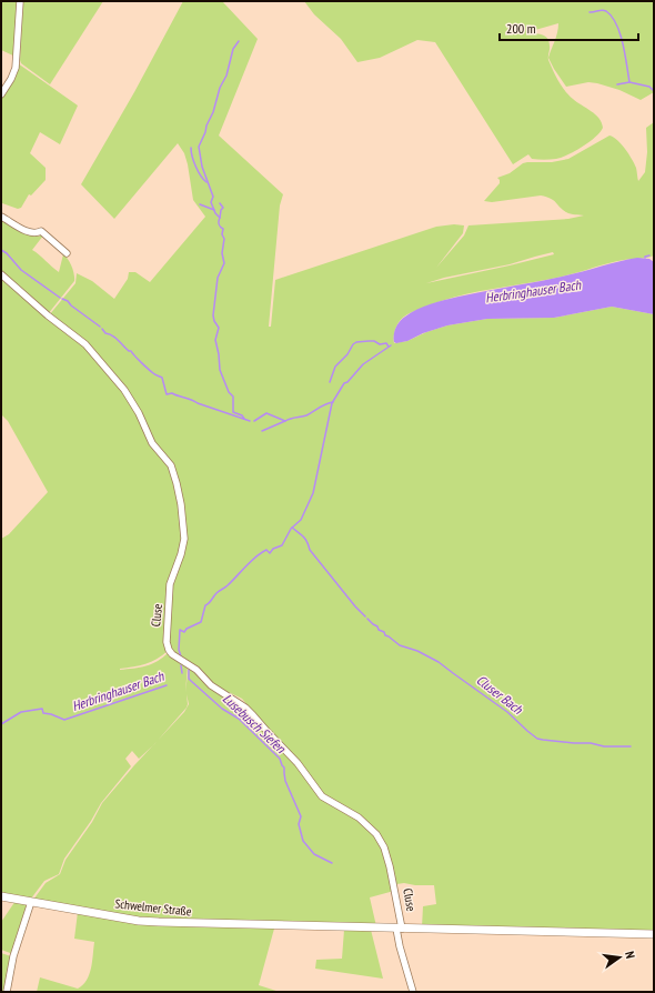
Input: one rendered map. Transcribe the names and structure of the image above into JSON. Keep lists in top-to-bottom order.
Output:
{
  "streets": {
    "main road": ["Cluse", "Schwelmer Straße"]
  },
  "crossings": [
    ["Cluse", "Schwelmer Straße"]
  ],
  "water": ["Herbringhauser Bach", "Cluser Bach", "Lusebusch Siefen"],
  "scale_bar": "200 m",
  "north": "right"
}
